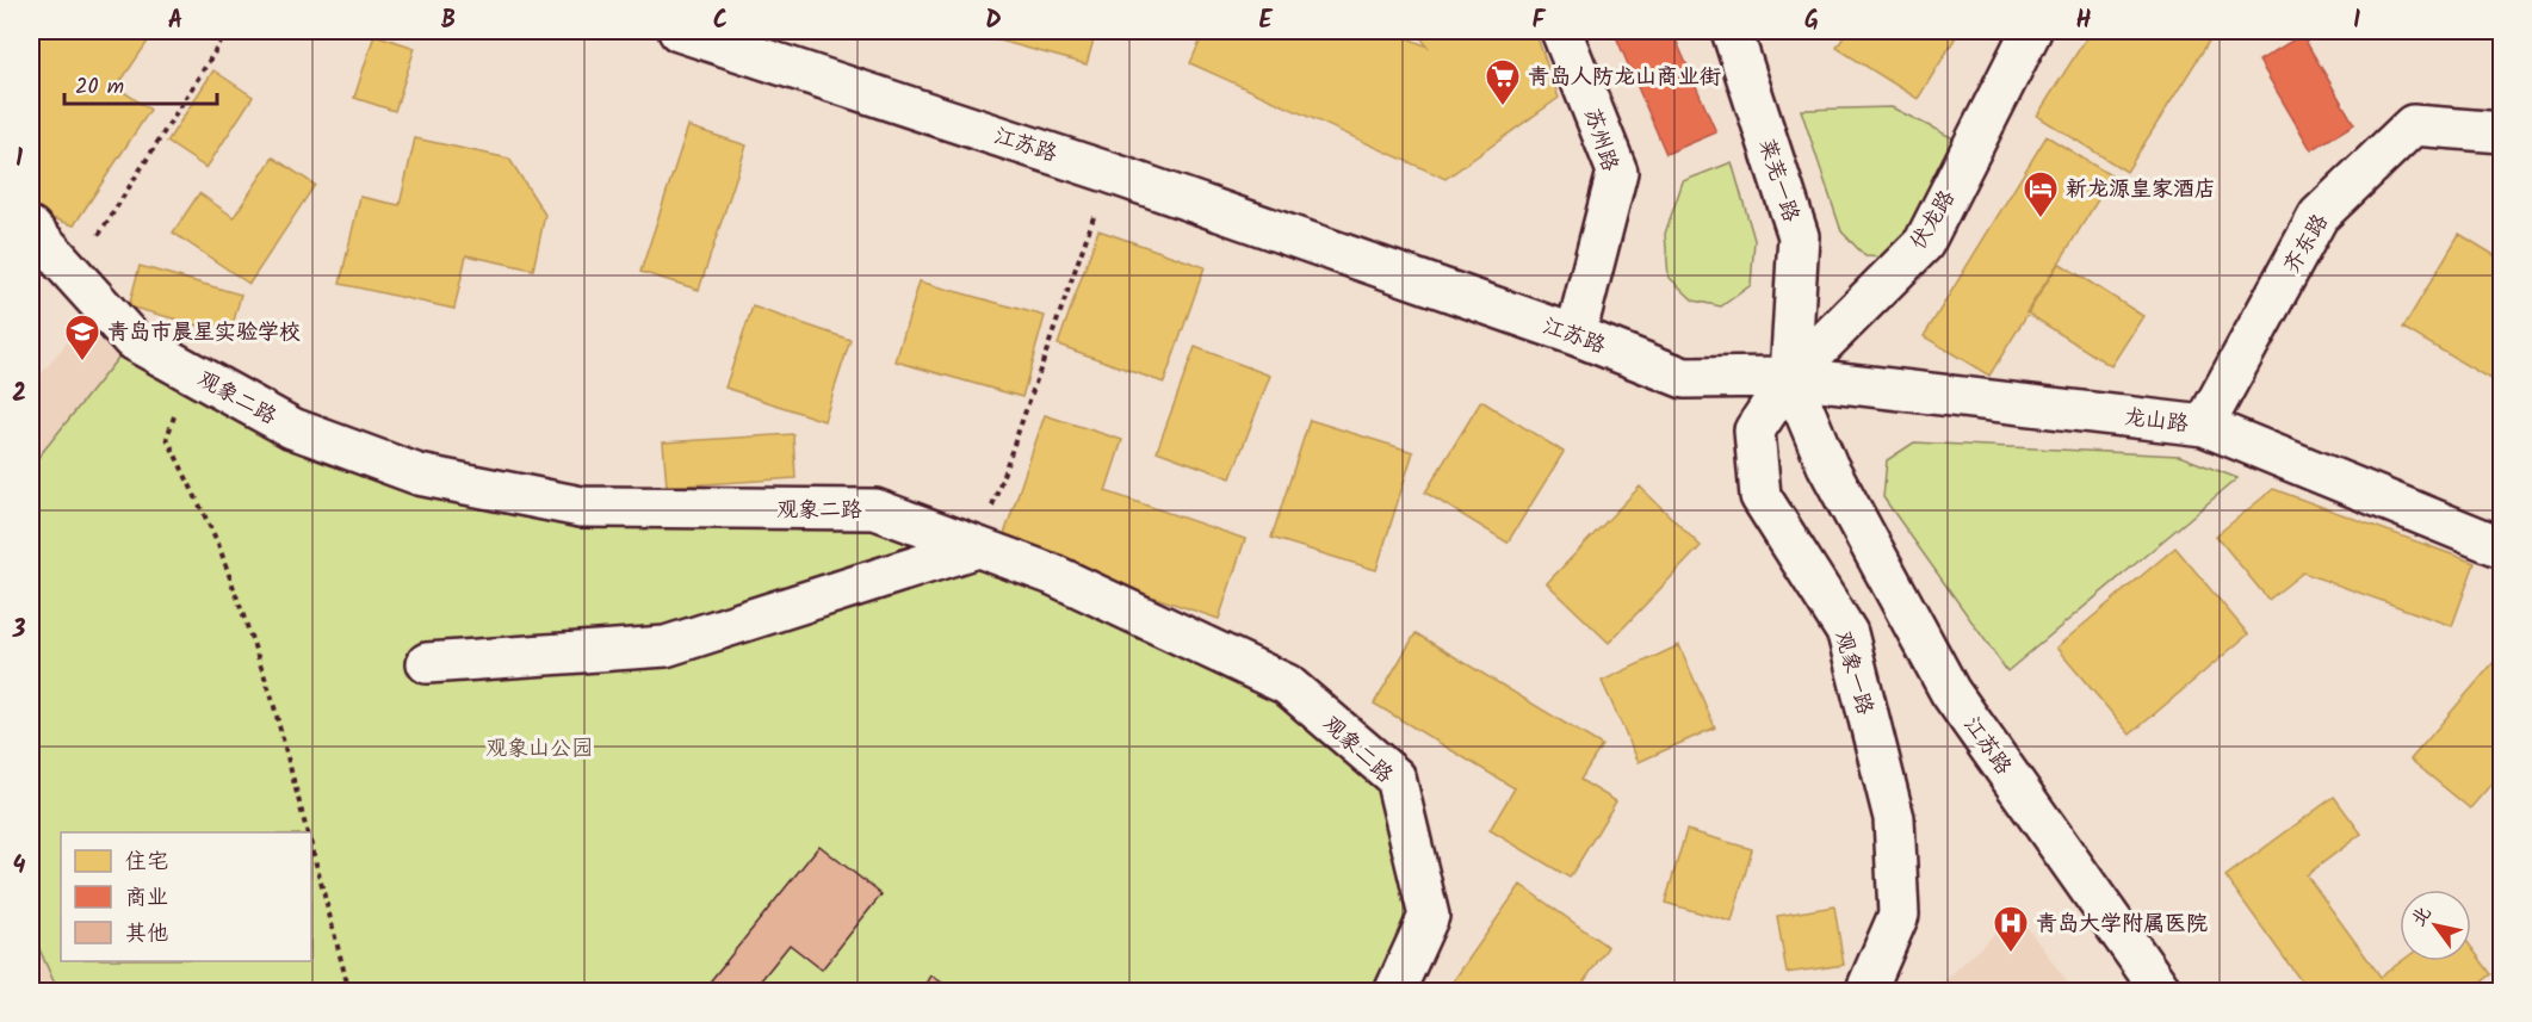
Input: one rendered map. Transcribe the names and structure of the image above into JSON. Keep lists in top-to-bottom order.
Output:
{
  "streets": {
    "street": [
      "苏州路",
      "江苏路",
      "莱芜一路",
      "伏龙路",
      "齐东路",
      "观象二路",
      "龙山路",
      "观象一路"
    ]
  },
  "crossings": [
    ["苏州路", "江苏路"],
    ["江苏路", "莱芜一路"],
    ["江苏路", "伏龙路"],
    ["江苏路", "龙山路"],
    ["江苏路", "观象一路"],
    ["莱芜一路", "伏龙路"],
    ["莱芜一路", "龙山路"],
    ["莱芜一路", "观象一路"],
    ["伏龙路", "龙山路"],
    ["伏龙路", "观象一路"],
    ["齐东路", "龙山路"],
    ["龙山路", "观象一路"]
  ],
  "parks": ["观象山公园"],
  "places": {
    "supermarket": ["青岛人防龙山商业街"],
    "hotel": ["新龙源皇家酒店"],
    "school or university": ["青岛市晨星实验学校"],
    "hospital": ["青岛大学附属医院"]
  },
  "legend": ["住宅", "商业", "其他"],
  "scale_bar": "20 m",
  "north": "top left",
  "grid": {
    "columns": [
      "A",
      "B",
      "C",
      "D",
      "E",
      "F",
      "G",
      "H",
      "I"
    ],
    "rows": [
      "1",
      "2",
      "3",
      "4"
    ]
  }
}
